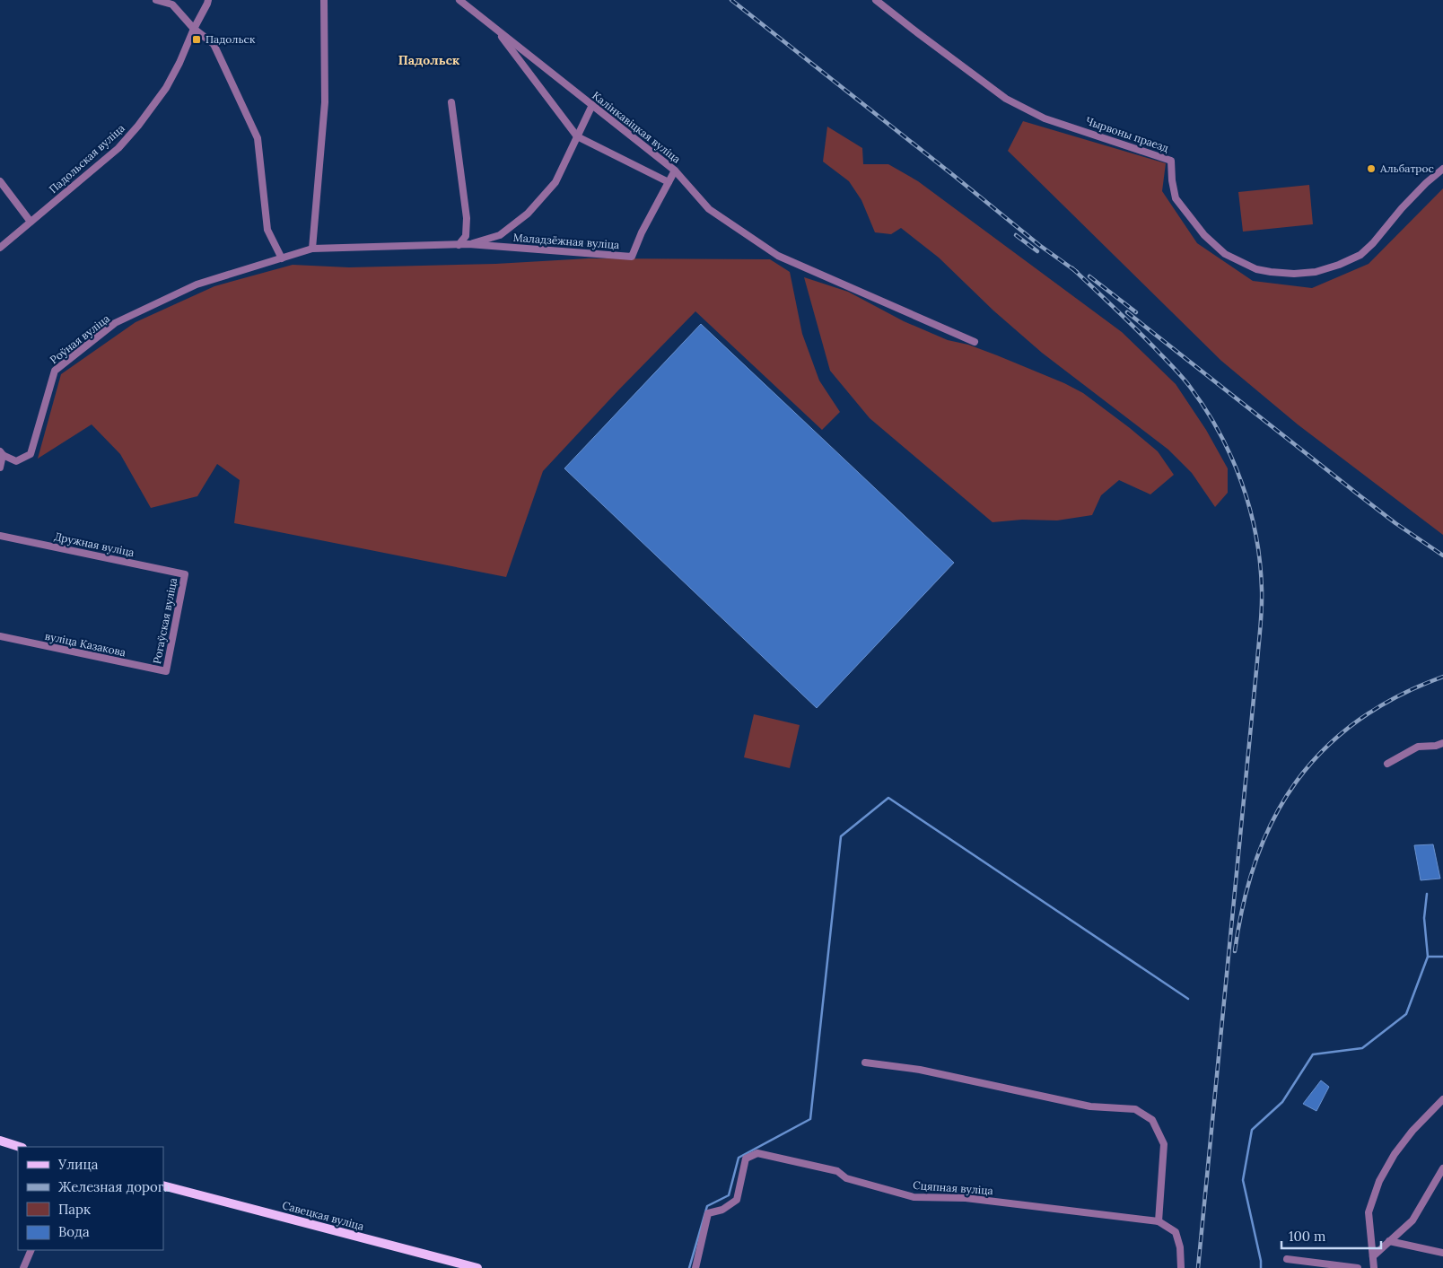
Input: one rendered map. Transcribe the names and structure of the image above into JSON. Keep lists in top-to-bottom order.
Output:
{
  "streets": {
    "main road": ["Савецкая вуліца"],
    "street": [
      "Калінкавіцкая вуліца",
      "Чырвоны праезд",
      "Падольская вуліца",
      "Маладзёжная вуліца",
      "Роўная вуліца",
      "Дружная вуліца",
      "Рогаўская вуліца",
      "вуліца Казакова",
      "Сцяпная вуліца"
    ]
  },
  "crossings": [
    ["Маладзёжная вуліца", "Роўная вуліца"],
    ["Дружная вуліца", "Рогаўская вуліца"],
    ["Рогаўская вуліца", "вуліца Казакова"]
  ],
  "districts": ["Падольск"],
  "places": {
    "transit": ["Падольск"],
    "other": ["Альбатрос"]
  },
  "legend": [
    "Улица",
    "Железная дорога",
    "Парк",
    "Вода"
  ],
  "scale_bar": "100 m"
}
